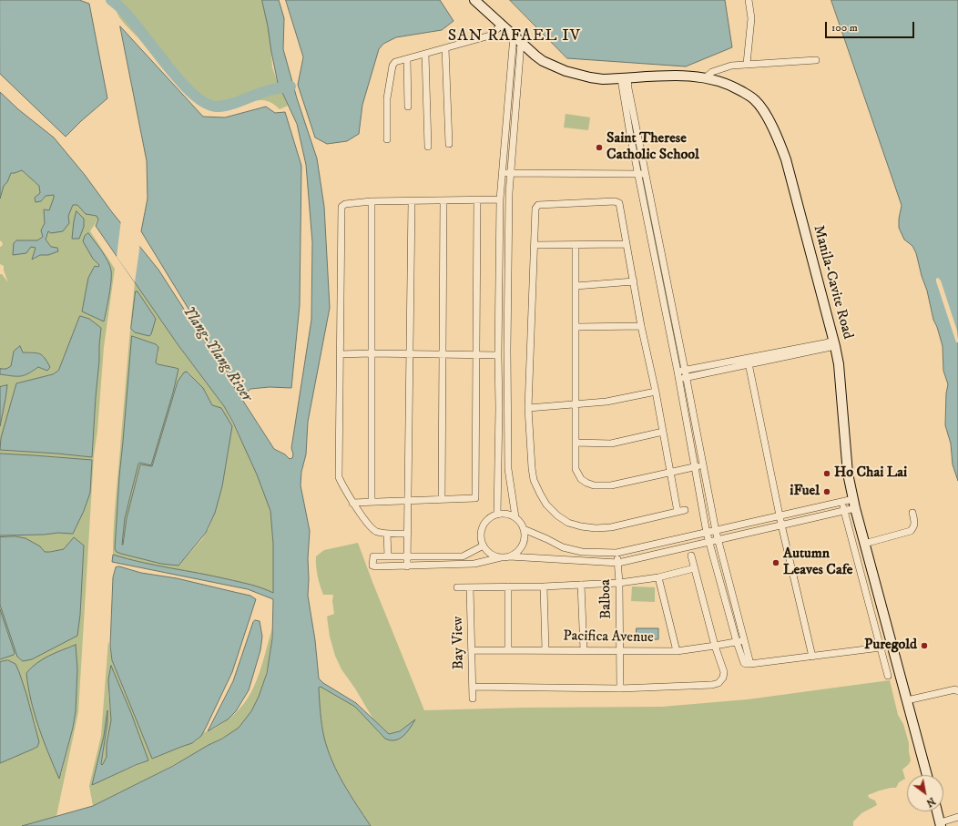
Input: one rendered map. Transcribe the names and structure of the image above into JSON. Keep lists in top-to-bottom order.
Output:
{
  "streets": {
    "main road": ["Manila-Cavite Road"],
    "street": ["Balboa", "Pacifica Avenue", "Bay View"]
  },
  "crossings": [
    ["Balboa", "Pacifica Avenue"],
    ["Pacifica Avenue", "Bay View"]
  ],
  "districts": ["SAN RAFAEL IV"],
  "water": ["Ylang-Ylang River"],
  "places": [
    "Saint Therese Catholic School",
    "Ho Chai Lai",
    "iFuel",
    "Autumn Leaves Cafe",
    "Puregold"
  ],
  "scale_bar": "100 m",
  "north": "bottom right"
}
